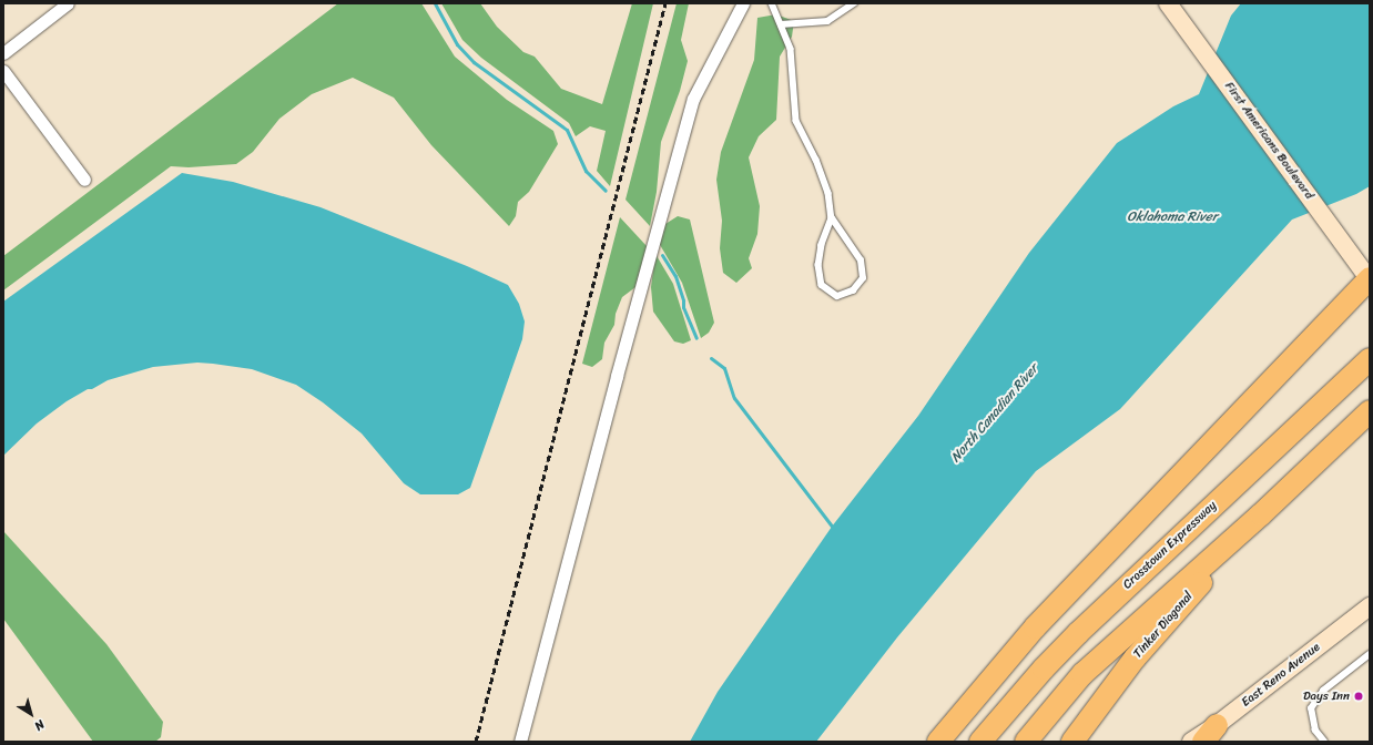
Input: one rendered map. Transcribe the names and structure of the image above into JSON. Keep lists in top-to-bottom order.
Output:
{
  "streets": {
    "highway": ["Crosstown Expressway", "Tinker Diagonal"],
    "main road": ["First Americans Boulevard", "East Reno Avenue"]
  },
  "water": ["Oklahoma River", "North Canadian River"],
  "places": ["Days Inn"],
  "north": "bottom right"
}
